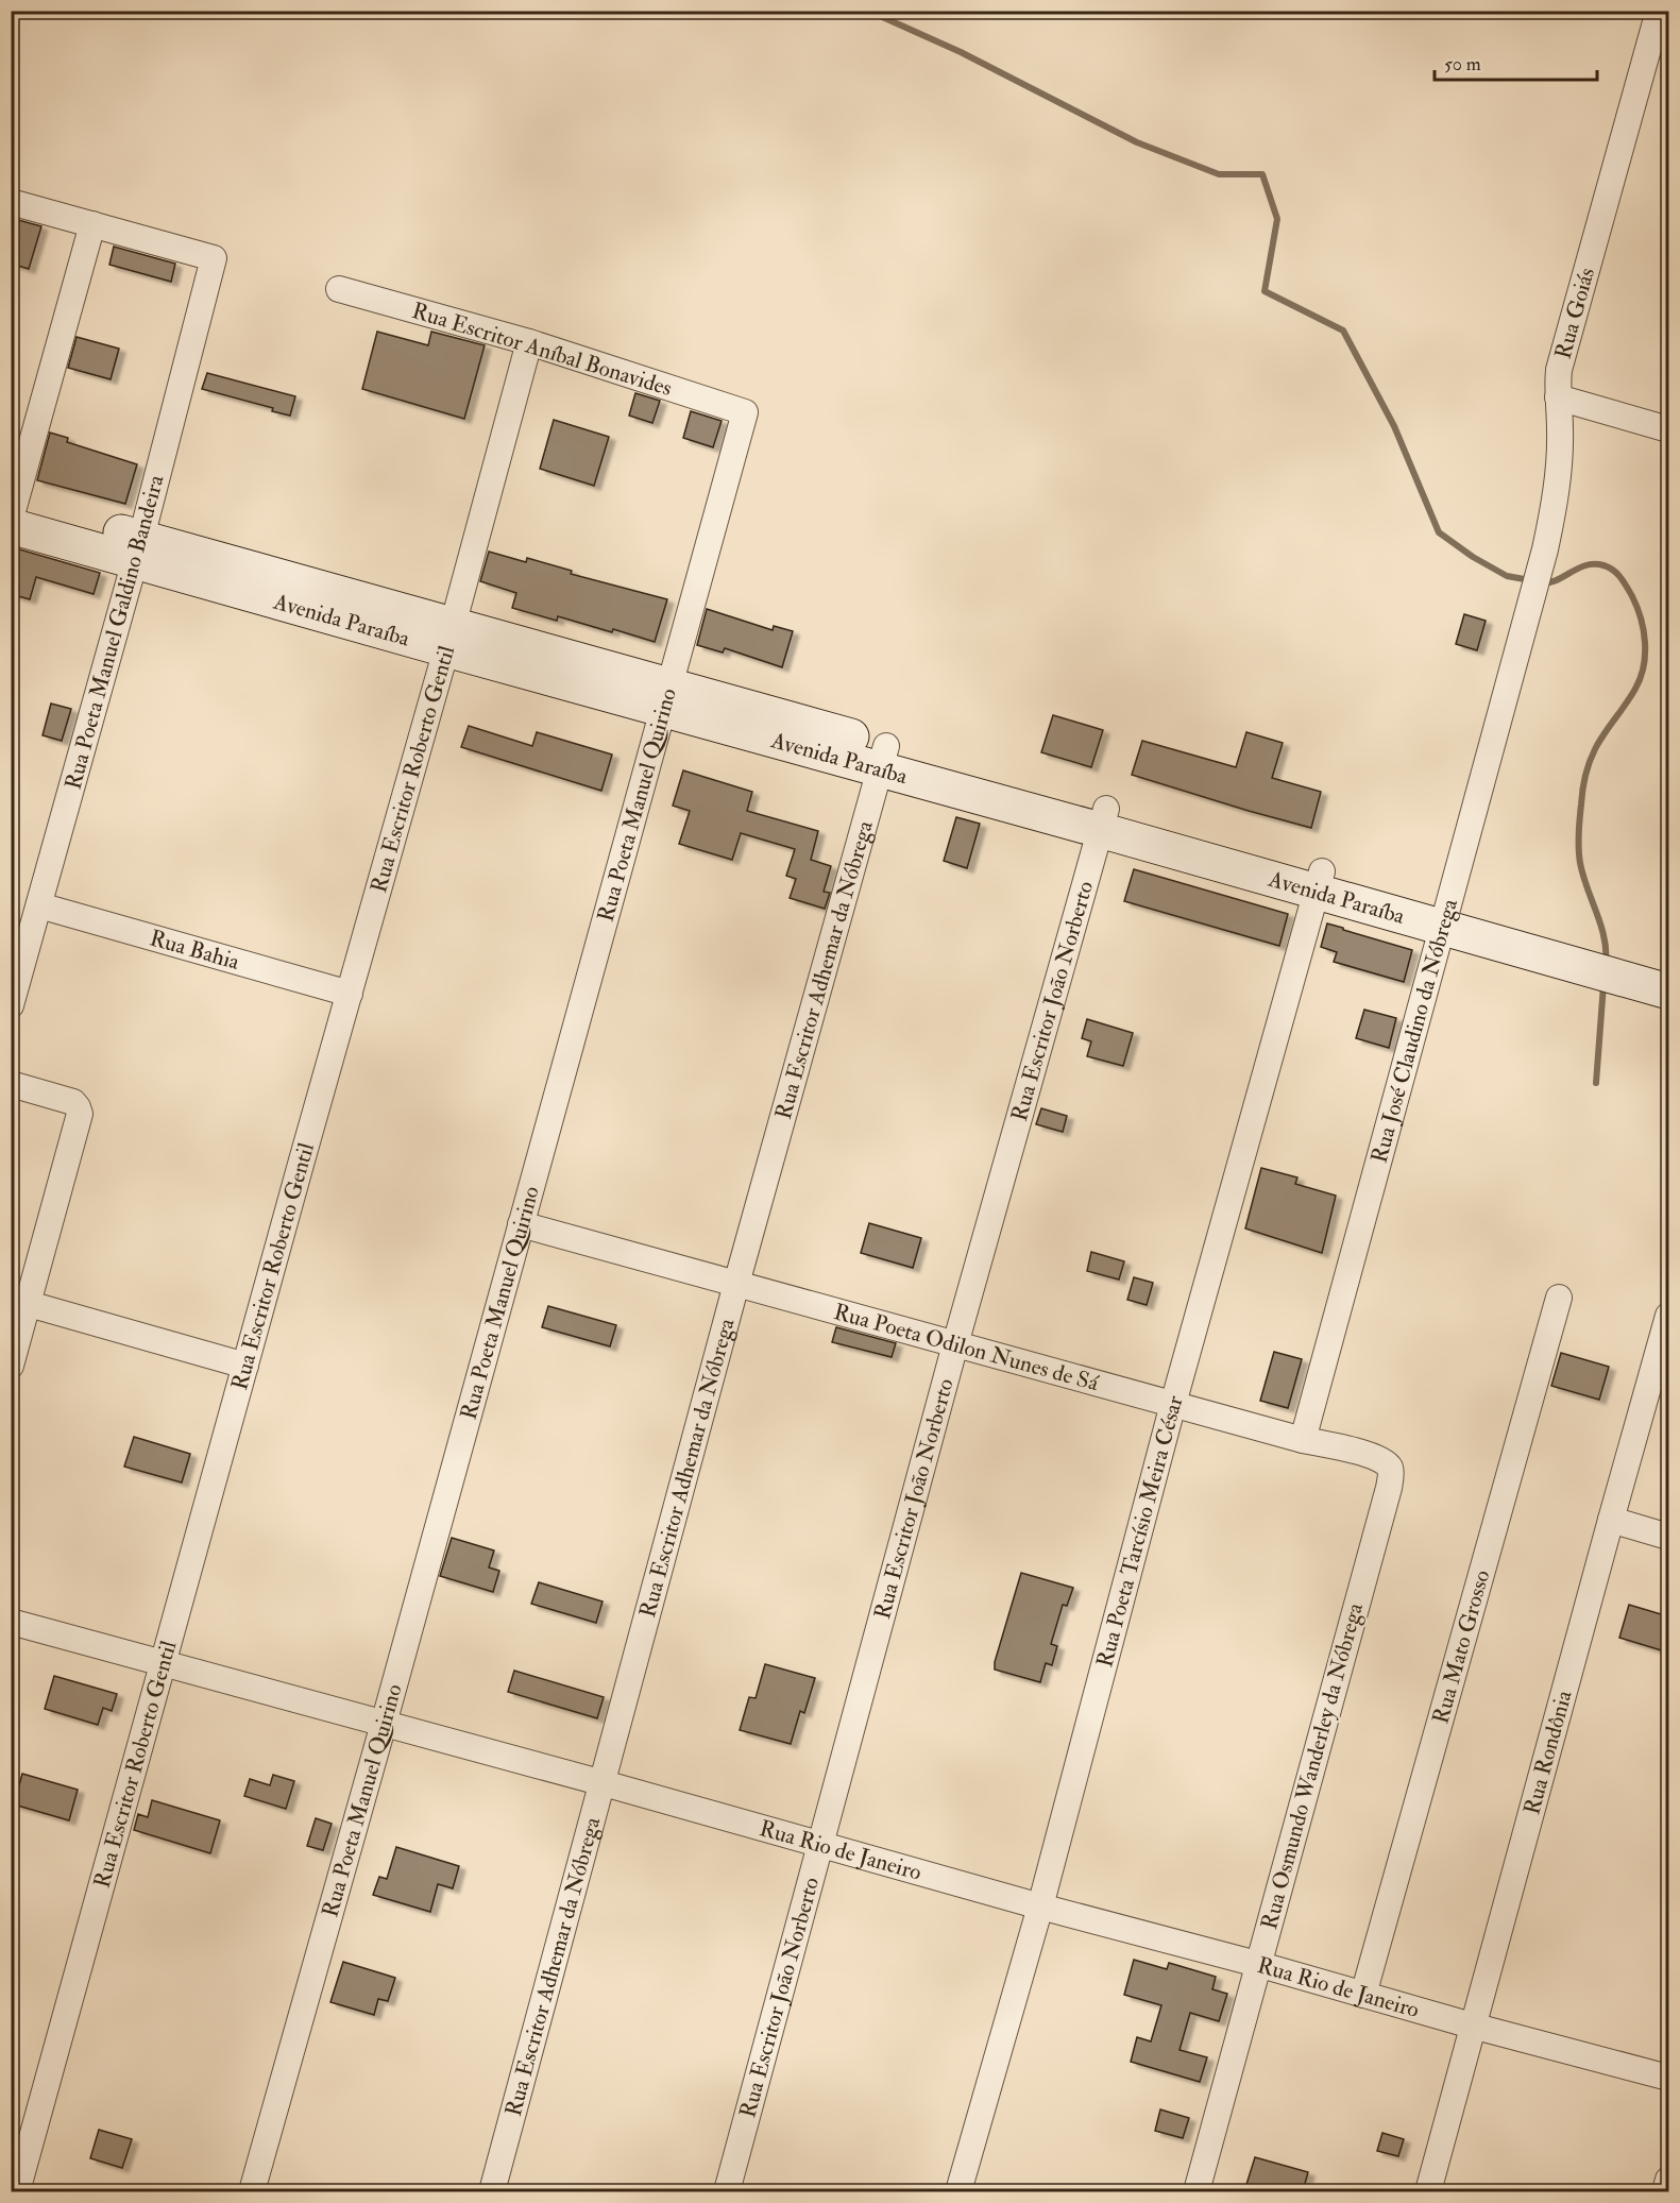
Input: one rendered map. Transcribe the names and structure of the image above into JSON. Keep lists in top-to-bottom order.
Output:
{
  "streets": {
    "street": [
      "Rua Goiás",
      "Rua Escritor Aníbal Bonavides",
      "Avenida Paraíba",
      "Rua Poeta Manuel Galdino Bandeira",
      "Rua Escritor Roberto Gentil",
      "Rua Poeta Manuel Quirino",
      "Rua Bahia",
      "Rua Escritor Adhemar da Nóbrega",
      "Rua Escritor João Norberto",
      "Rua José Claudino da Nóbrega",
      "Rua Poeta Odilon Nunes de Sá",
      "Rua Poeta Tarcísio Meira César",
      "Rua Mato Grosso",
      "Rua Rondônia",
      "Rua Osmundo Wanderley da Nóbrega",
      "Rua Rio de Janeiro"
    ]
  },
  "crossings": [
    ["Rua Goiás", "Rua José Claudino da Nóbrega"],
    ["Rua Escritor Aníbal Bonavides", "Rua Escritor Roberto Gentil"],
    ["Rua Escritor Aníbal Bonavides", "Rua Poeta Manuel Quirino"],
    ["Avenida Paraíba", "Rua Poeta Manuel Galdino Bandeira"],
    ["Avenida Paraíba", "Rua Escritor Roberto Gentil"],
    ["Avenida Paraíba", "Rua Poeta Manuel Quirino"],
    ["Avenida Paraíba", "Rua Escritor Adhemar da Nóbrega"],
    ["Avenida Paraíba", "Rua Escritor João Norberto"],
    ["Avenida Paraíba", "Rua José Claudino da Nóbrega"],
    ["Avenida Paraíba", "Rua Poeta Tarcísio Meira César"],
    ["Rua Poeta Manuel Galdino Bandeira", "Rua Bahia"],
    ["Rua Escritor Roberto Gentil", "Rua Bahia"],
    ["Rua Escritor Roberto Gentil", "Rua Rio de Janeiro"],
    ["Rua Poeta Manuel Quirino", "Rua Poeta Odilon Nunes de Sá"],
    ["Rua Poeta Manuel Quirino", "Rua Rio de Janeiro"],
    ["Rua Escritor Adhemar da Nóbrega", "Rua Poeta Odilon Nunes de Sá"],
    ["Rua Escritor Adhemar da Nóbrega", "Rua Rio de Janeiro"],
    ["Rua Escritor João Norberto", "Rua Poeta Odilon Nunes de Sá"],
    ["Rua Escritor João Norberto", "Rua Rio de Janeiro"],
    ["Rua José Claudino da Nóbrega", "Rua Poeta Odilon Nunes de Sá"],
    ["Rua Poeta Odilon Nunes de Sá", "Rua Poeta Tarcísio Meira César"],
    ["Rua Poeta Odilon Nunes de Sá", "Rua Osmundo Wanderley da Nóbrega"],
    ["Rua Poeta Tarcísio Meira César", "Rua Rio de Janeiro"],
    ["Rua Mato Grosso", "Rua Rio de Janeiro"],
    ["Rua Rondônia", "Rua Rio de Janeiro"],
    ["Rua Osmundo Wanderley da Nóbrega", "Rua Rio de Janeiro"]
  ],
  "scale_bar": "50 m"
}
